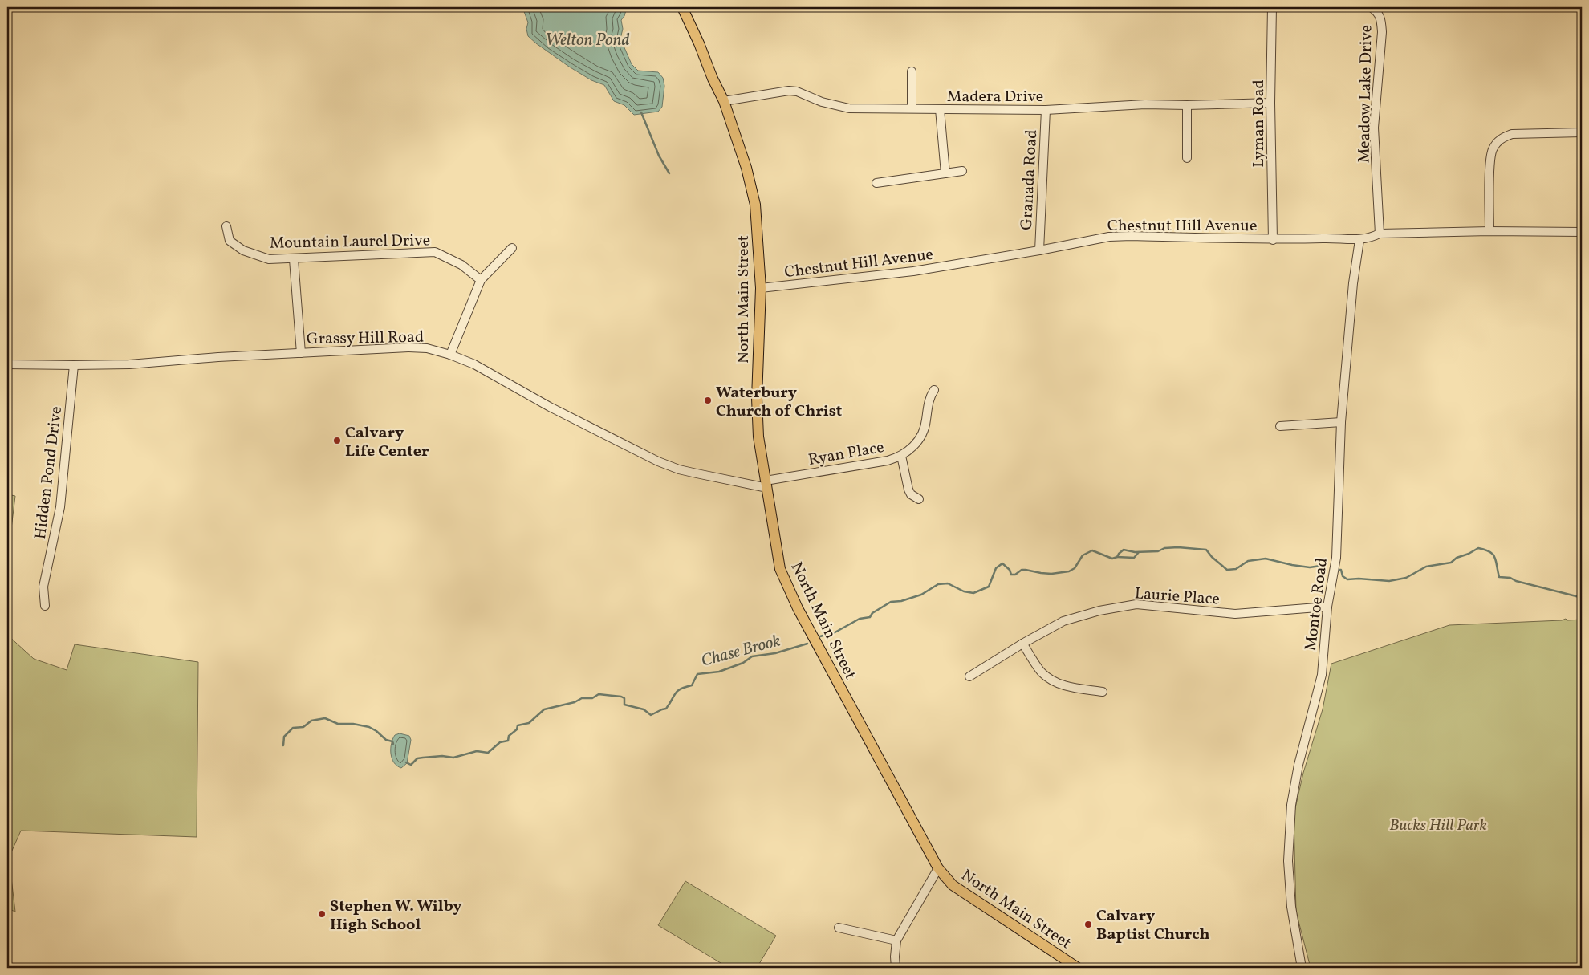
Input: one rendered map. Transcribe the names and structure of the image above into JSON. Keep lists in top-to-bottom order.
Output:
{
  "streets": {
    "main road": ["North Main Street"],
    "street": [
      "Meadow Lake Drive",
      "Madera Drive",
      "Lyman Road",
      "Granada Road",
      "Chestnut Hill Avenue",
      "Mountain Laurel Drive",
      "Grassy Hill Road",
      "Ryan Place",
      "Hidden Pond Drive",
      "Laurie Place",
      "Montoe Road"
    ]
  },
  "crossings": [
    ["Meadow Lake Drive", "Chestnut Hill Avenue"],
    ["Madera Drive", "Lyman Road"],
    ["Madera Drive", "Granada Road"],
    ["Madera Drive", "North Main Street"],
    ["Lyman Road", "Chestnut Hill Avenue"],
    ["Granada Road", "Chestnut Hill Avenue"],
    ["Chestnut Hill Avenue", "North Main Street"],
    ["Chestnut Hill Avenue", "Montoe Road"],
    ["North Main Street", "Grassy Hill Road"],
    ["North Main Street", "Ryan Place"],
    ["Grassy Hill Road", "Ryan Place"],
    ["Grassy Hill Road", "Hidden Pond Drive"],
    ["Laurie Place", "Montoe Road"]
  ],
  "water": ["Welton Pond", "Chase Brook"],
  "parks": ["Bucks Hill Park"],
  "places": [
    "Waterbury Church of Christ",
    "Calvary Life Center",
    "Stephen W. Wilby High School",
    "Calvary Baptist Church"
  ]
}
